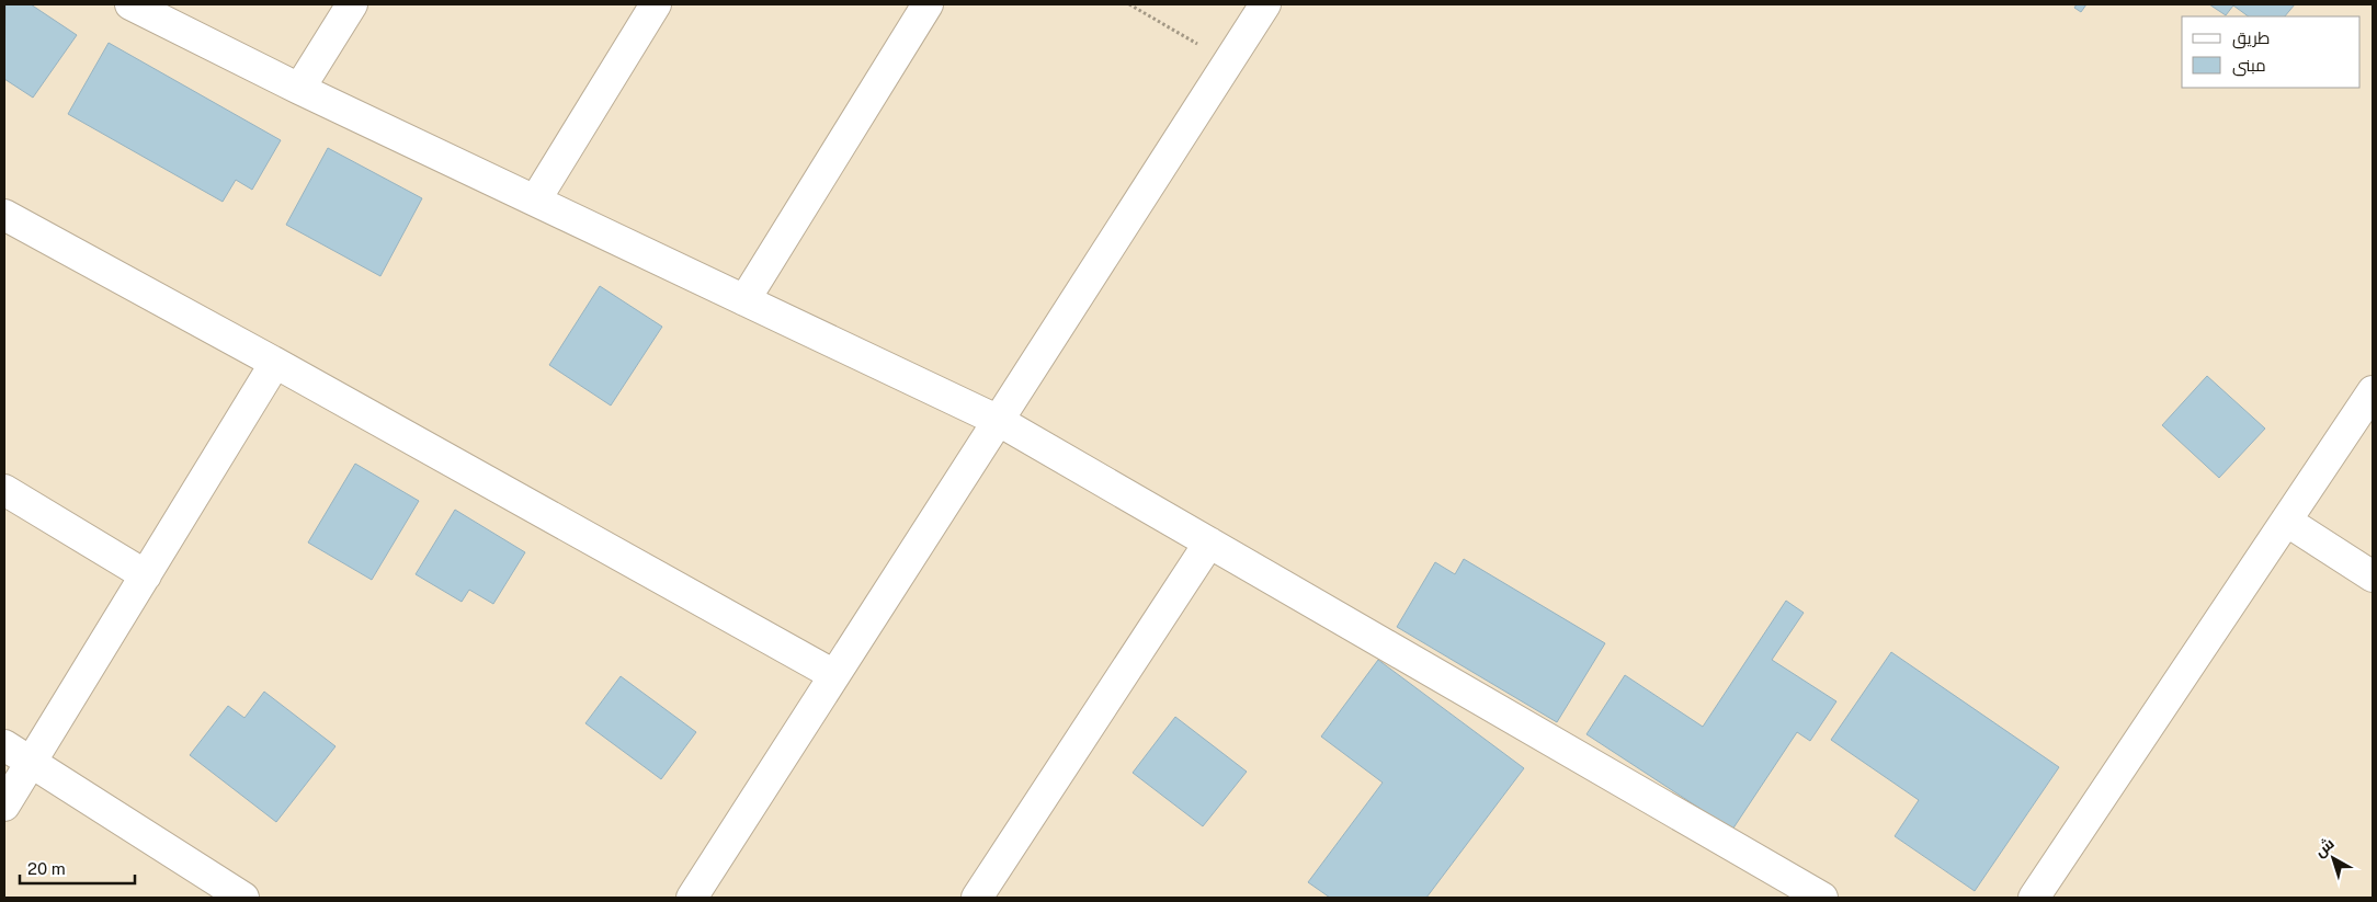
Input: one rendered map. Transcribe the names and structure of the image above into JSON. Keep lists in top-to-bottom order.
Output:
{
  "legend": ["طريق", "مبنى"],
  "scale_bar": "20 m",
  "north": "top left"
}
